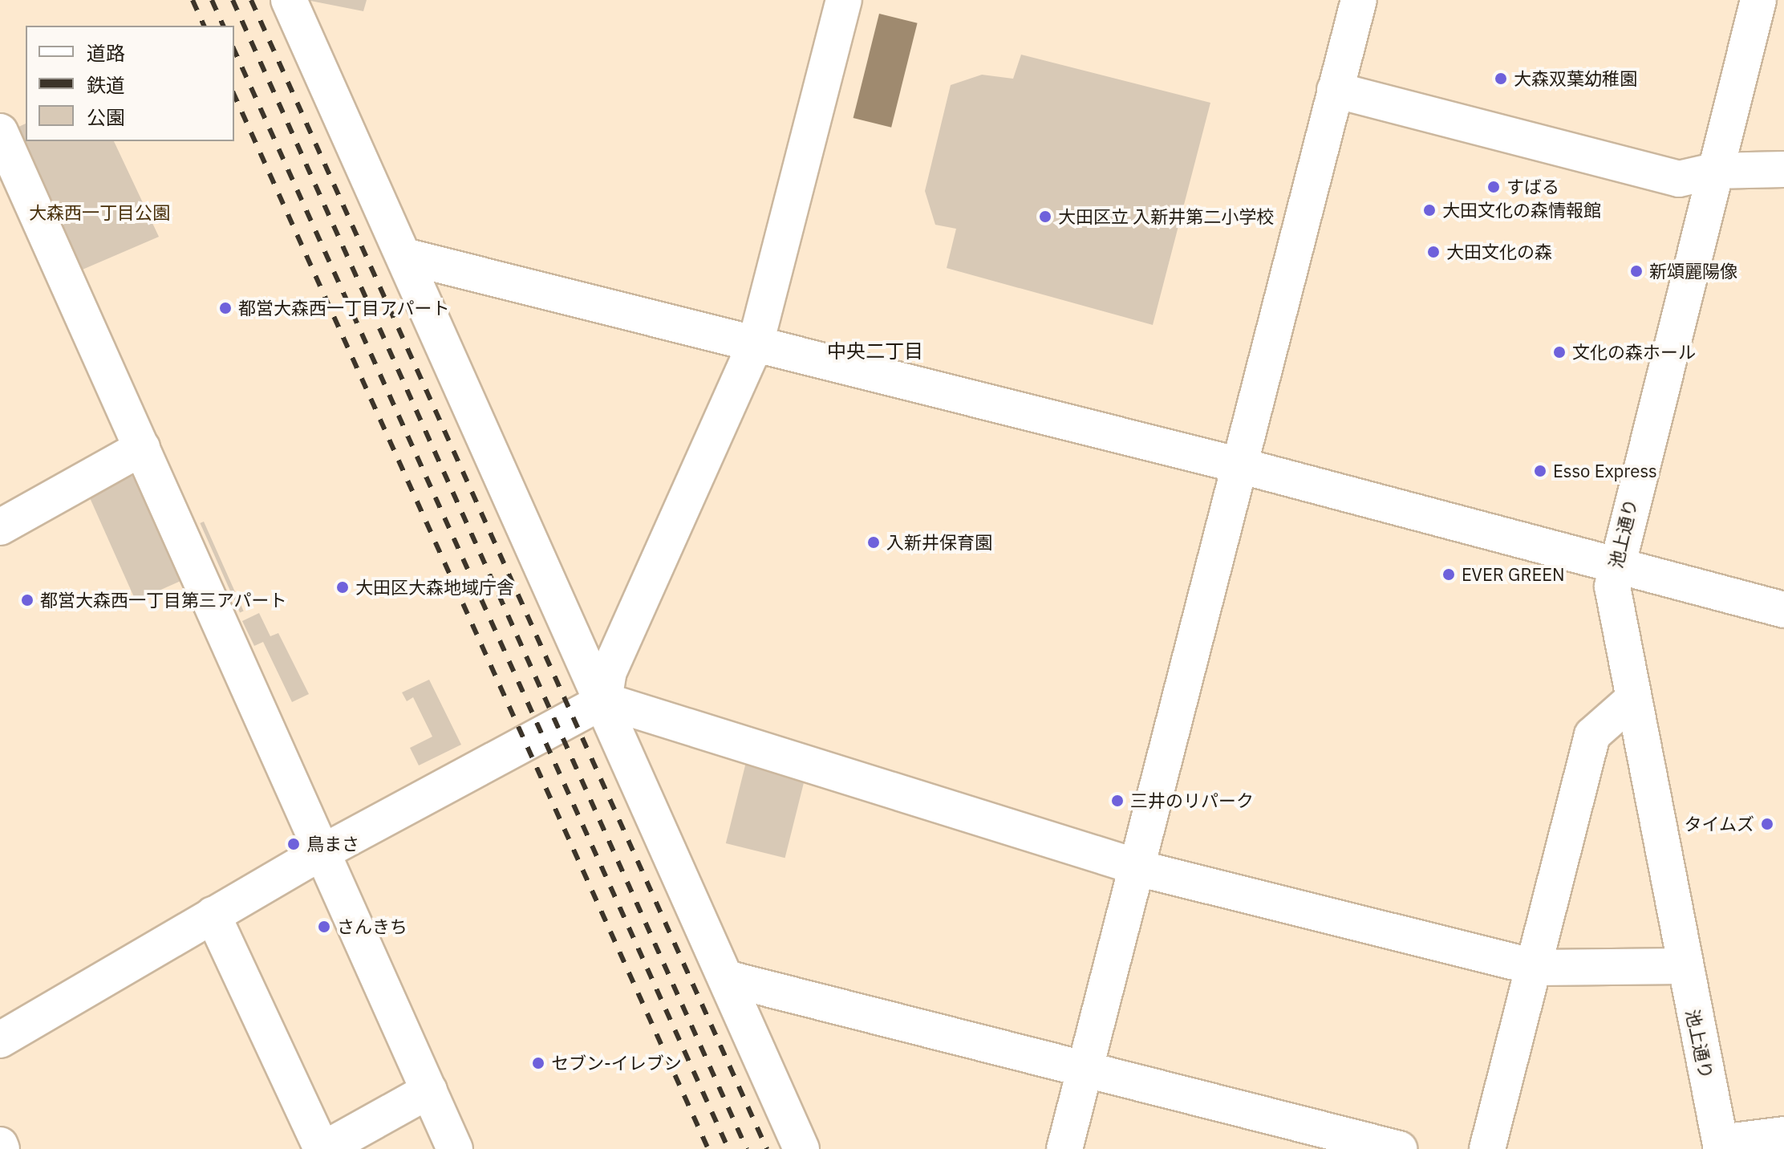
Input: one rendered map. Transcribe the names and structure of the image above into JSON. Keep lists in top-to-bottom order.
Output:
{
  "streets": {
    "street": ["池上通り"]
  },
  "districts": ["中央二丁目"],
  "parks": ["大森西一丁目公園"],
  "places": [
    "大森双葉幼稚園",
    "すばる",
    "大田文化の森情報館",
    "大田区立 入新井第二小学校",
    "大田文化の森",
    "新頌麗陽像",
    "都営大森西一丁目アパート",
    "文化の森ホール",
    "Esso Express",
    "入新井保育園",
    "EVER GREEN",
    "大田区大森地域庁舎",
    "都営大森西一丁目第三アパート",
    "三井のリパーク",
    "タイムズ",
    "鳥まさ",
    "さんきち",
    "セブン-イレブン"
  ],
  "legend": ["道路", "鉄道", "公園"]
}
